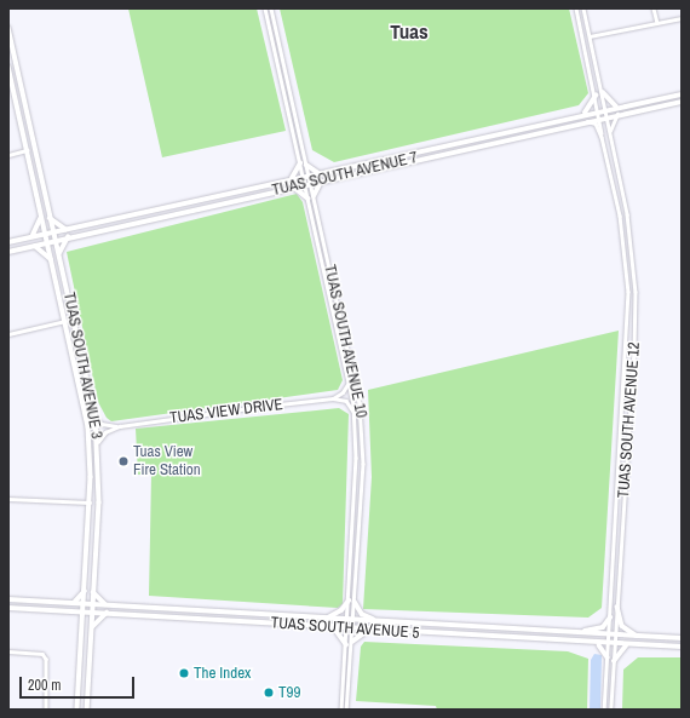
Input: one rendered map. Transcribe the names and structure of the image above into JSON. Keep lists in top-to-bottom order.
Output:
{
  "streets": {
    "street": [
      "TUAS SOUTH AVENUE 7",
      "TUAS SOUTH AVENUE 10",
      "TUAS SOUTH AVENUE 3",
      "TUAS VIEW DRIVE",
      "TUAS SOUTH AVENUE 12",
      "TUAS SOUTH AVENUE 5"
    ]
  },
  "crossings": [
    ["TUAS SOUTH AVENUE 7", "TUAS SOUTH AVENUE 10"],
    ["TUAS SOUTH AVENUE 7", "TUAS SOUTH AVENUE 3"],
    ["TUAS SOUTH AVENUE 7", "TUAS SOUTH AVENUE 12"],
    ["TUAS SOUTH AVENUE 10", "TUAS SOUTH AVENUE 5"],
    ["TUAS SOUTH AVENUE 3", "TUAS VIEW DRIVE"],
    ["TUAS SOUTH AVENUE 3", "TUAS SOUTH AVENUE 5"],
    ["TUAS SOUTH AVENUE 12", "TUAS SOUTH AVENUE 5"]
  ],
  "districts": ["Tuas"],
  "places": ["Tuas View Fire Station", "The Index", "T99"],
  "scale_bar": "200 m"
}
